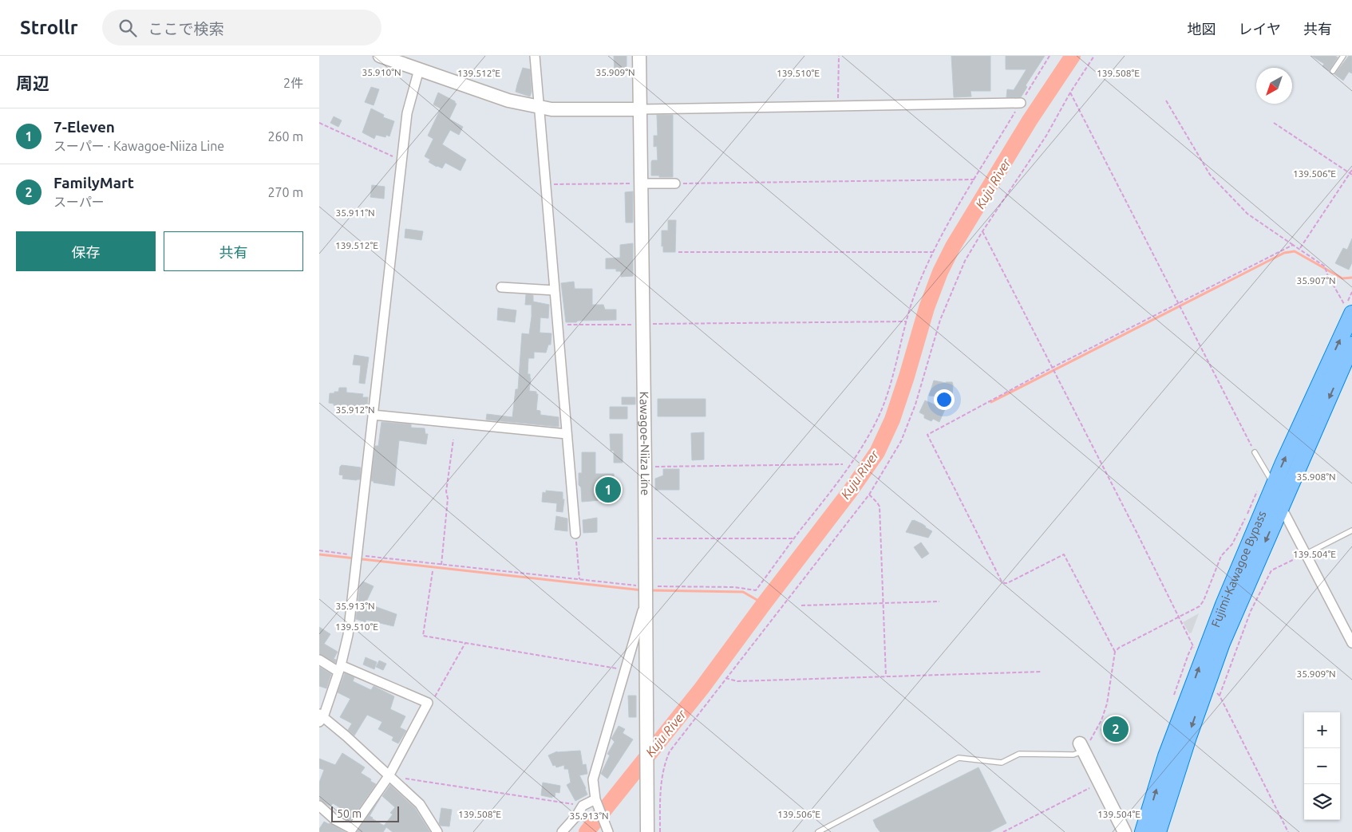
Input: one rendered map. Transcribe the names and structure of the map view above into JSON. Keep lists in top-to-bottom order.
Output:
{
  "streets": {
    "highway": ["Fujimi-Kawagoe Bypass"],
    "main road": ["Kawagoe-Niiza Line"]
  },
  "water": ["Kuju River"],
  "scale_bar": "50 m",
  "north": "bottom left",
  "page": {
    "header": "Strollr",
    "search": "ここで検索",
    "nav": ["地図", "レイヤ", "共有"],
    "heading": ["周辺", "2件"],
    "list": [
      {
        "mark": "1",
        "name": "7-Eleven",
        "note": "スーパー · Kawagoe-Niiza Line",
        "value": "260 m"
      },
      {
        "mark": "2",
        "name": "FamilyMart",
        "note": "スーパー",
        "value": "270 m"
      }
    ],
    "buttons": ["保存", "共有"],
    "pins": ["1", "2"],
    "map_buttons": ["+", "−"],
    "scale": "50 m"
  },
  "coordinates": [
    "35.910°N",
    "35.909°N",
    "139.512°E",
    "139.510°E",
    "139.508°E",
    "139.506°E",
    "35.911°N",
    "35.907°N",
    "35.912°N",
    "35.908°N",
    "139.504°E",
    "35.913°N"
  ]
}
